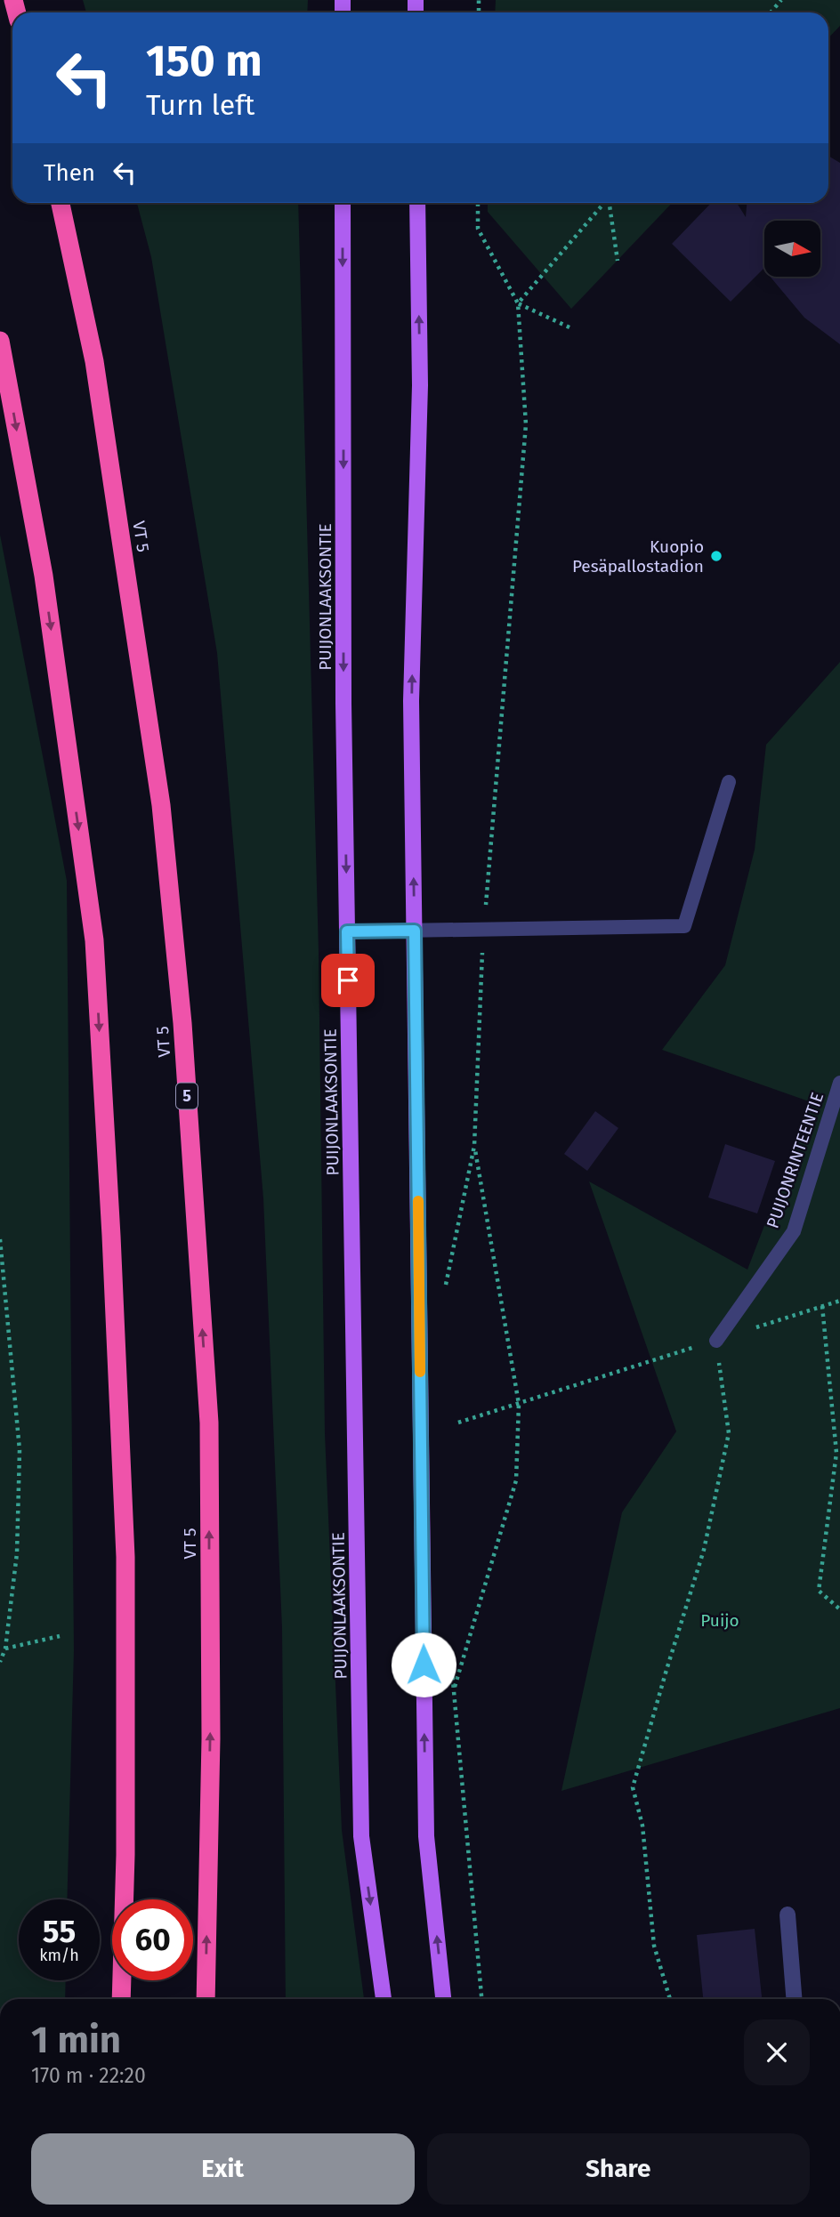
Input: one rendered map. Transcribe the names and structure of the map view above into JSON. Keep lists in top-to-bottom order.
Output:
{
  "streets": {
    "highway": ["VT 5", "5"],
    "main road": ["PUIJONLAAKSONTIE"],
    "lane": ["PUIJONRINTEENTIE"]
  },
  "parks": ["Puijo"],
  "places": ["Kuopio Pesäpallostadion"],
  "north": "right",
  "page": {
    "turn": ["150 m", "Turn left"],
    "then": "Then",
    "speed": "55 km/h",
    "limit": "60",
    "heading": ["1 min", "170 m · 22:20"],
    "buttons": ["Exit", "Share"]
  }
}
